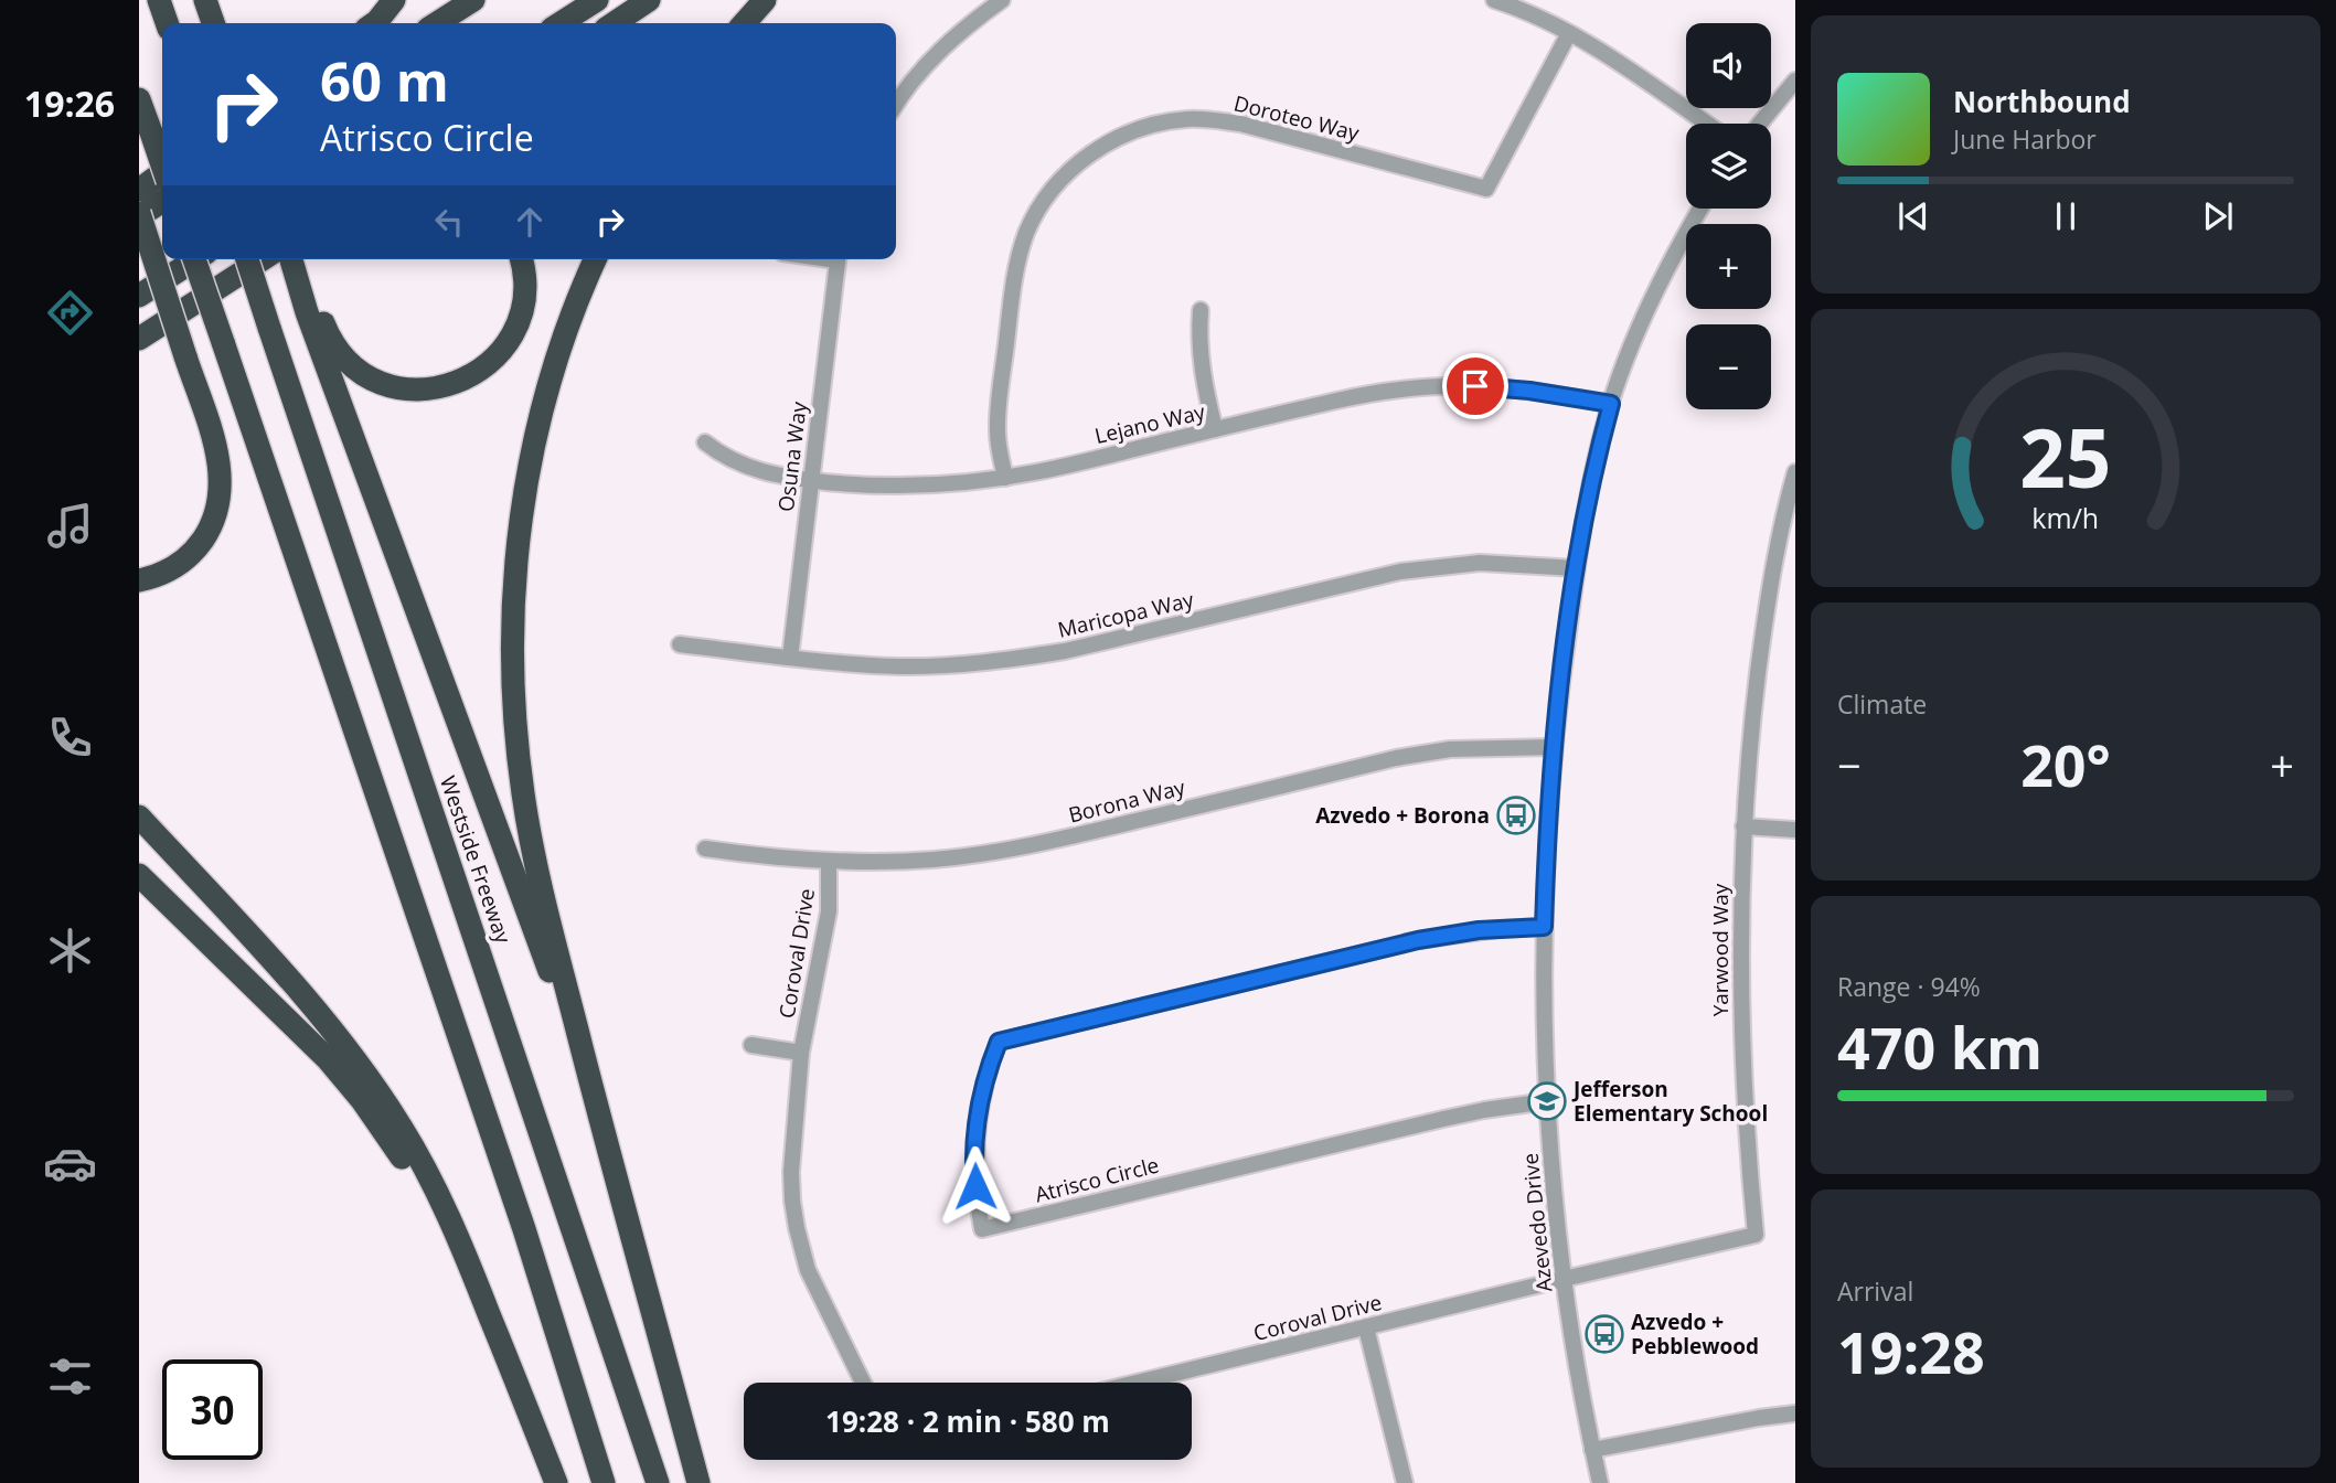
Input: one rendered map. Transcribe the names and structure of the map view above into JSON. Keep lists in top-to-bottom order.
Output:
{
  "streets": {
    "highway": ["Westside Freeway"],
    "street": [
      "Doroteo Way",
      "Lejano Way",
      "Osuna Way",
      "Maricopa Way",
      "Borona Way",
      "Yarwood Way",
      "Coroval Drive",
      "Atrisco Circle",
      "Azevedo Drive"
    ]
  },
  "crossings": [
    ["Doroteo Way", "Lejano Way"],
    ["Lejano Way", "Osuna Way"],
    ["Lejano Way", "Azevedo Drive"],
    ["Osuna Way", "Maricopa Way"],
    ["Maricopa Way", "Azevedo Drive"],
    ["Borona Way", "Coroval Drive"],
    ["Borona Way", "Azevedo Drive"],
    ["Yarwood Way", "Coroval Drive"],
    ["Yarwood Way", "Azevedo Drive"],
    ["Coroval Drive", "Azevedo Drive"],
    ["Atrisco Circle", "Azevedo Drive"]
  ],
  "places": {
    "bus stop": ["Azvedo + Borona", "Azvedo + Pebblewood"],
    "school or university": ["Jefferson Elementary School"]
  },
  "page": {
    "tabs": "19:26",
    "map_buttons": ["+", "−"],
    "turn": ["60 m", "Atrisco Circle"],
    "song": ["Northbound", "June Harbor"],
    "tile": [
      "Climate",
      ["Range · 94%", "470 km"],
      ["Arrival", "19:28"]
    ],
    "heat": ["−", "20°", "+"],
    "limit": "30",
    "trip": "19:28 · 2 min · 580 m",
    "gauge": ["25", "km/h"]
  }
}
